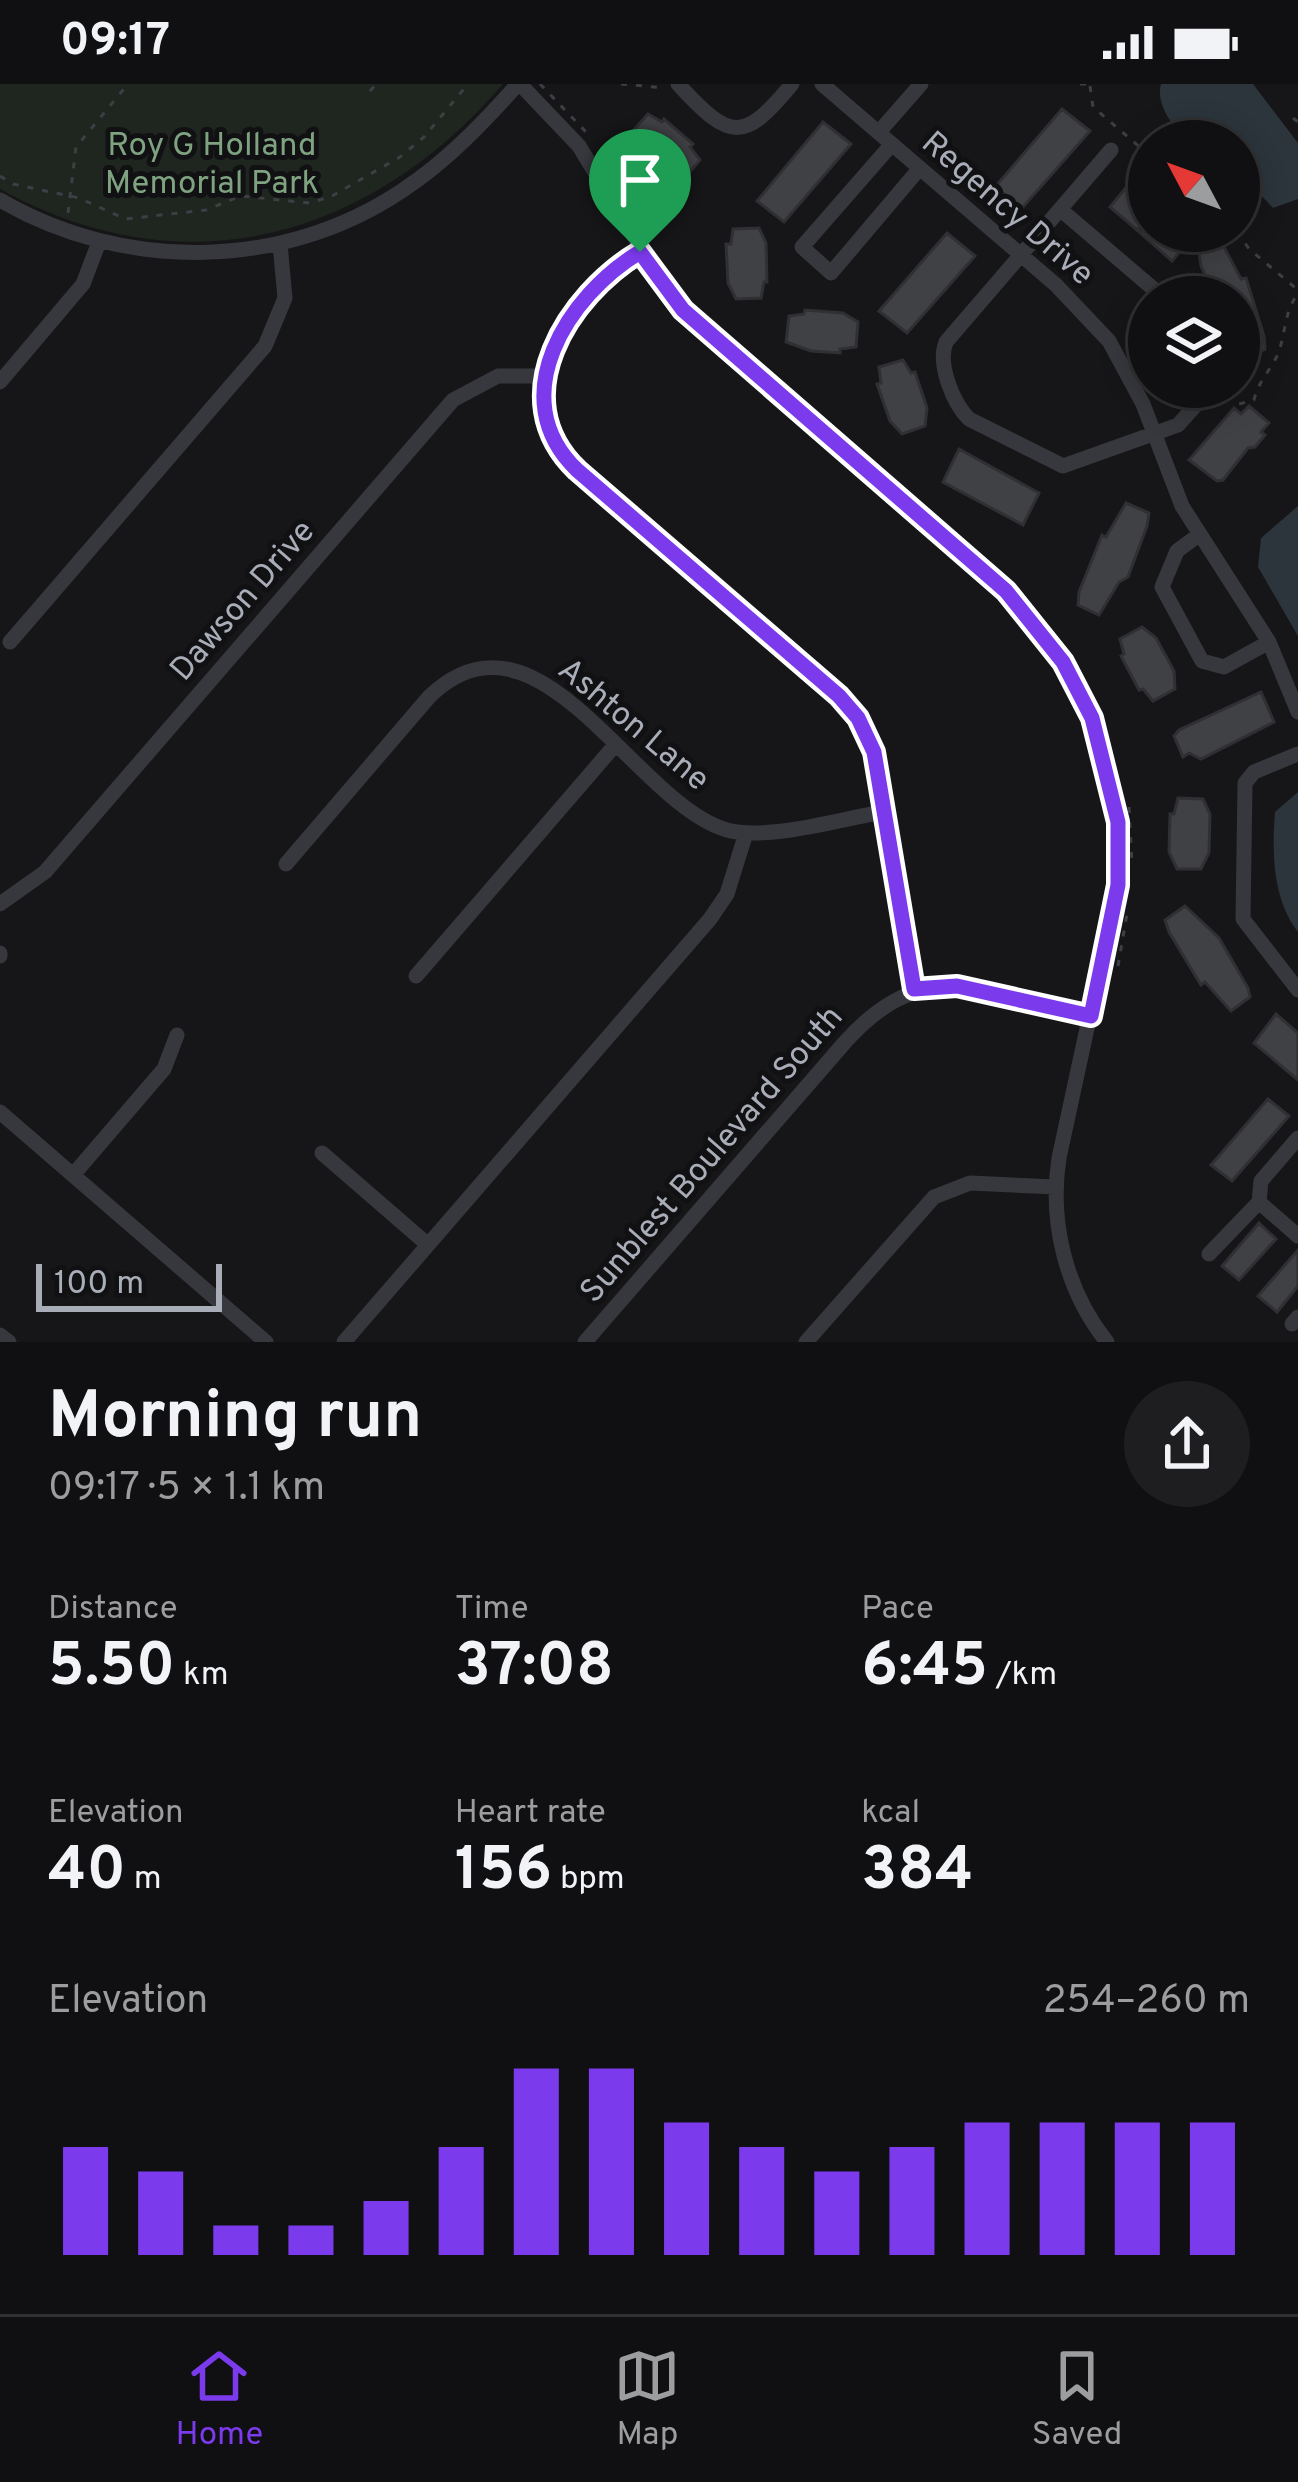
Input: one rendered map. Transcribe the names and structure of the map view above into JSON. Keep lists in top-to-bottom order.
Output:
{
  "streets": {
    "street": [
      "Regency Drive",
      "Dawson Drive",
      "Ashton Lane",
      "Sunblest Boulevard South"
    ]
  },
  "parks": ["Roy G Holland Memorial Park"],
  "scale_bar": "100 m",
  "north": "top left",
  "page": {
    "status": "09:17",
    "scale": "100 m",
    "heading": ["Morning run", "09:17 · 5 × 1.1 km"],
    "stats": [
      ["Distance", "5.50 km"],
      ["Time", "37:08"],
      ["Pace", "6:45 /km"],
      ["Elevation", "40 m"],
      ["Heart rate", "156 bpm"],
      ["kcal", "384"]
    ],
    "chart": ["Elevation", "254–260 m"],
    "tabs": ["Home", "Map", "Saved"]
  }
}
